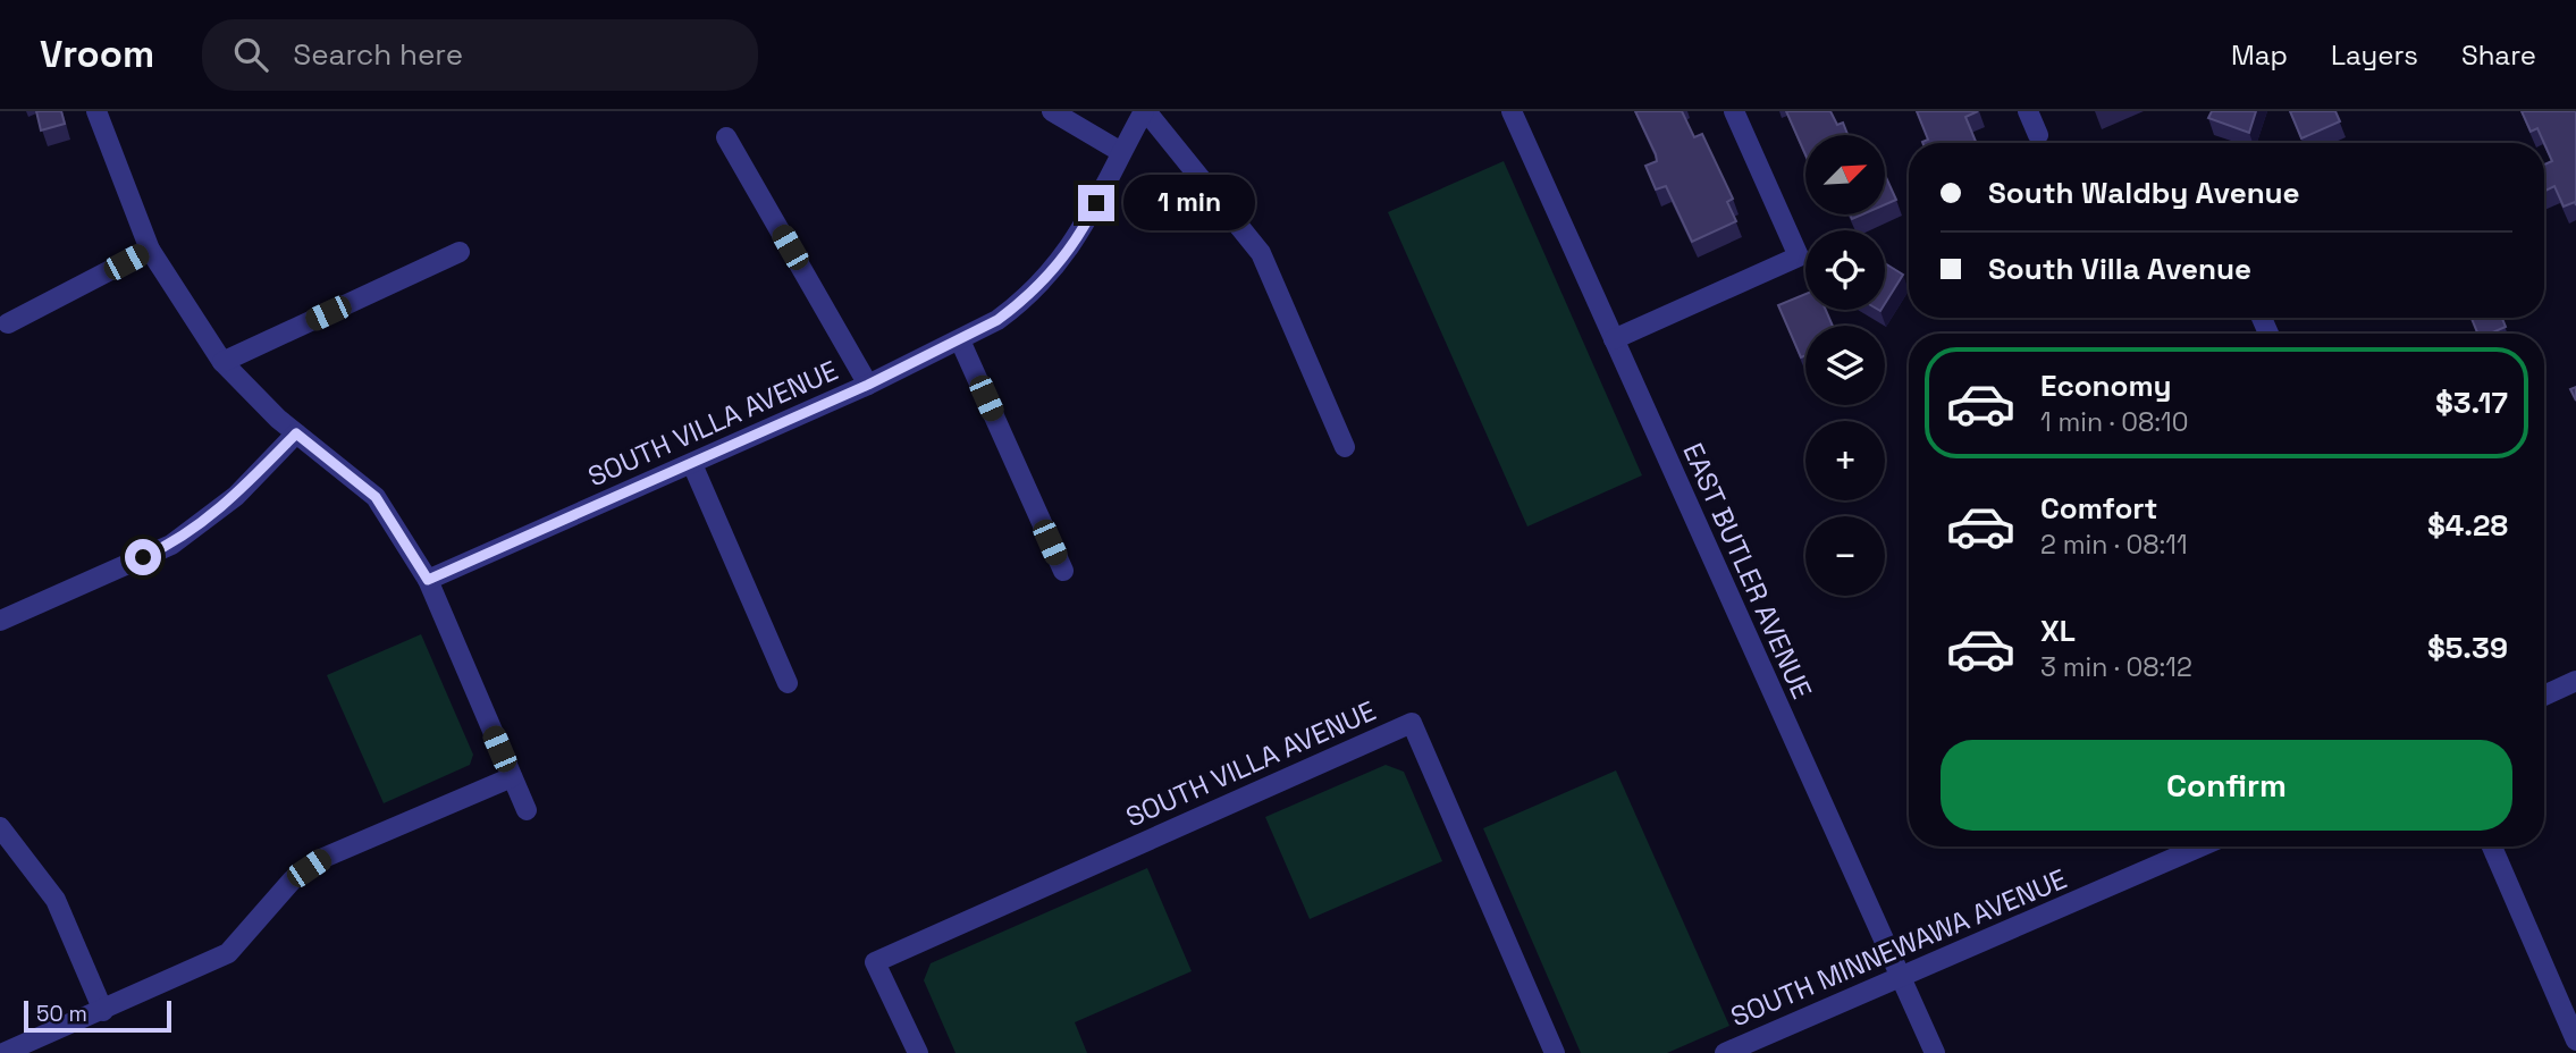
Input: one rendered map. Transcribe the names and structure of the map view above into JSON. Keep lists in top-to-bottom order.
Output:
{
  "streets": {
    "street": ["SOUTH VILLA AVENUE", "EAST BUTLER AVENUE", "SOUTH MINNEWAWA AVENUE"]
  },
  "crossings": [
    ["EAST BUTLER AVENUE", "SOUTH MINNEWAWA AVENUE"]
  ],
  "scale_bar": "50 m",
  "north": "top right",
  "page": {
    "header": "Vroom",
    "search": "Search here",
    "nav": ["Map", "Layers", "Share"],
    "map_buttons": ["+", "−"],
    "banner": ["South Waldby Avenue", "South Villa Avenue"],
    "bubble": "1 min",
    "list": [
      {
        "name": "Economy",
        "note": "1 min · 08:10",
        "value": "$3.17"
      },
      {
        "name": "Comfort",
        "note": "2 min · 08:11",
        "value": "$4.28"
      },
      {
        "name": "XL",
        "note": "3 min · 08:12",
        "value": "$5.39"
      }
    ],
    "buttons": "Confirm",
    "scale": "50 m"
  }
}
